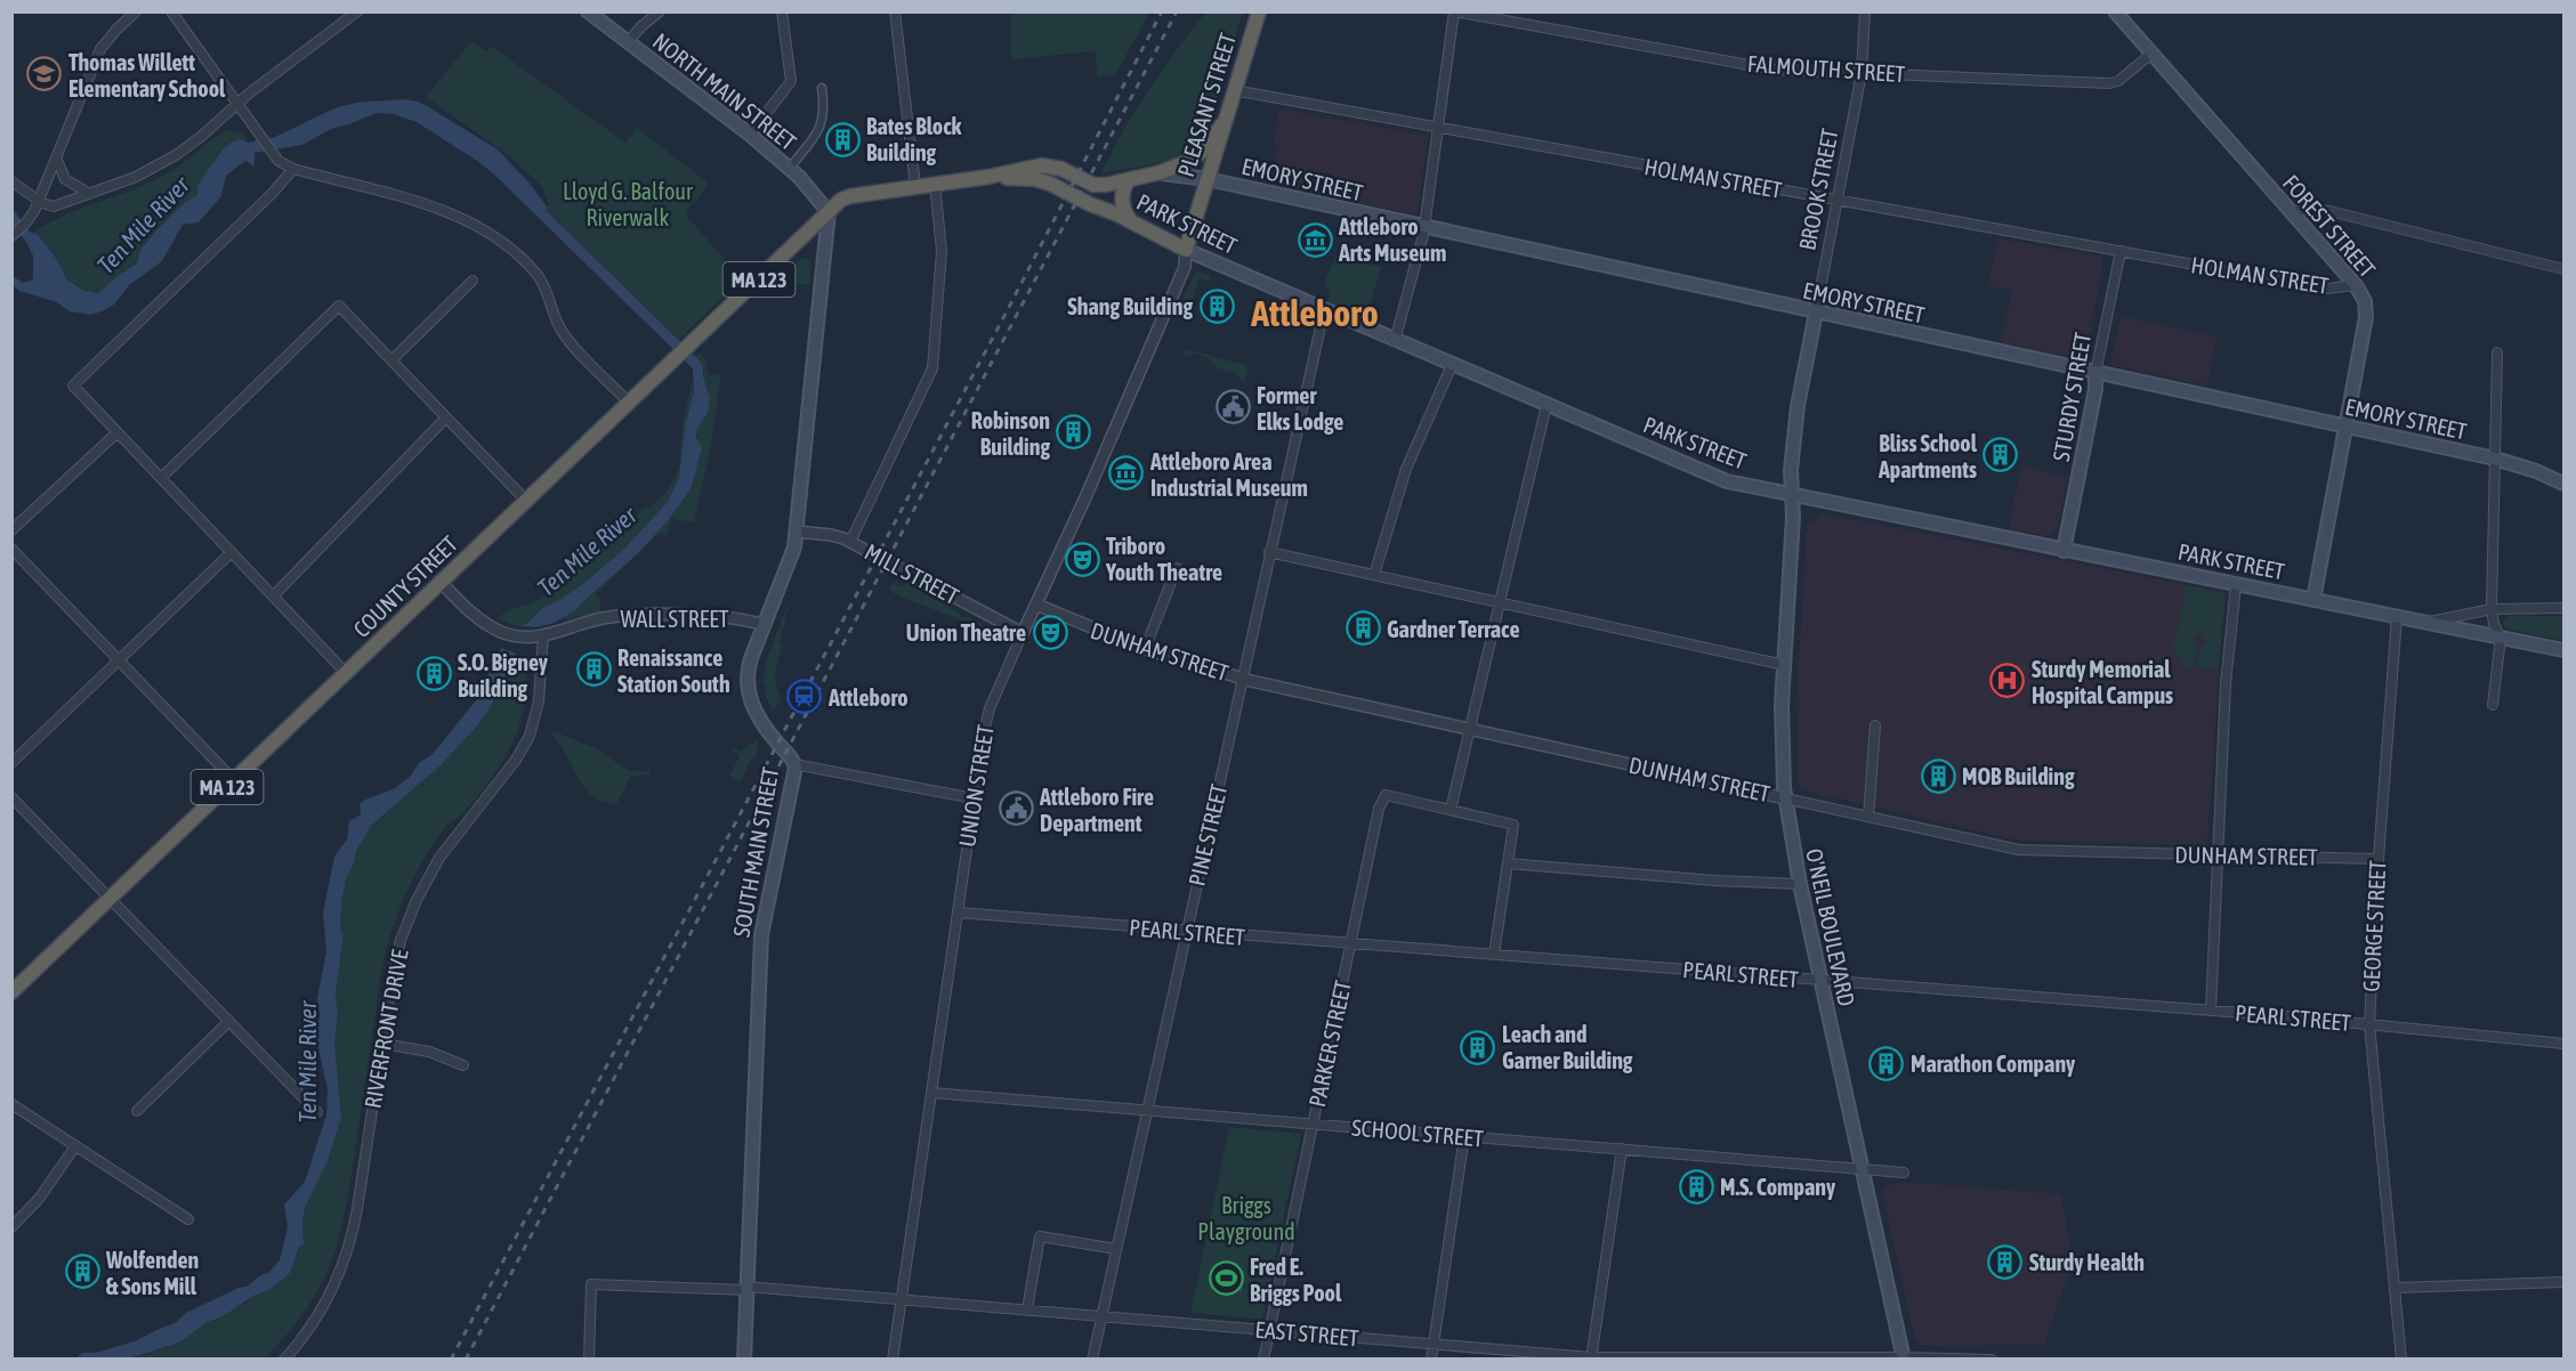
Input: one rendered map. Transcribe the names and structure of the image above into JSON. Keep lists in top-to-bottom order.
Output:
{
  "streets": {
    "highway": [
      "PLEASANT STREET",
      "PARK STREET",
      "MA 123",
      "COUNTY STREET"
    ],
    "main road": [
      "NORTH MAIN STREET",
      "EMORY STREET",
      "BROOK STREET",
      "FOREST STREET",
      "STURDY STREET",
      "SOUTH MAIN STREET",
      "O'NEIL BOULEVARD"
    ],
    "street": [
      "FALMOUTH STREET",
      "HOLMAN STREET",
      "MILL STREET",
      "WALL STREET",
      "DUNHAM STREET",
      "UNION STREET",
      "PINE STREET",
      "GEORGE STREET",
      "PEARL STREET",
      "RIVERFRONT DRIVE",
      "PARKER STREET",
      "SCHOOL STREET",
      "EAST STREET"
    ]
  },
  "crossings": [
    ["FALMOUTH STREET", "BROOK STREET"],
    ["FALMOUTH STREET", "FOREST STREET"],
    ["NORTH MAIN STREET", "PARK STREET"],
    ["NORTH MAIN STREET", "COUNTY STREET"],
    ["NORTH MAIN STREET", "SOUTH MAIN STREET"],
    ["PLEASANT STREET", "HOLMAN STREET"],
    ["PLEASANT STREET", "EMORY STREET"],
    ["PLEASANT STREET", "PARK STREET"],
    ["PLEASANT STREET", "MA 123"],
    ["PLEASANT STREET", "UNION STREET"],
    ["HOLMAN STREET", "BROOK STREET"],
    ["HOLMAN STREET", "FOREST STREET"],
    ["HOLMAN STREET", "STURDY STREET"],
    ["EMORY STREET", "BROOK STREET"],
    ["EMORY STREET", "PARK STREET"],
    ["EMORY STREET", "FOREST STREET"],
    ["EMORY STREET", "MA 123"],
    ["EMORY STREET", "STURDY STREET"],
    ["BROOK STREET", "PARK STREET"],
    ["BROOK STREET", "O'NEIL BOULEVARD"],
    ["PARK STREET", "FOREST STREET"],
    ["PARK STREET", "MA 123"],
    ["PARK STREET", "STURDY STREET"],
    ["PARK STREET", "COUNTY STREET"],
    ["PARK STREET", "UNION STREET"],
    ["PARK STREET", "PINE STREET"],
    ["PARK STREET", "SOUTH MAIN STREET"],
    ["PARK STREET", "GEORGE STREET"],
    ["PARK STREET", "O'NEIL BOULEVARD"],
    ["MILL STREET", "UNION STREET"],
    ["MILL STREET", "SOUTH MAIN STREET"],
    ["COUNTY STREET", "WALL STREET"],
    ["COUNTY STREET", "SOUTH MAIN STREET"],
    ["WALL STREET", "SOUTH MAIN STREET"],
    ["WALL STREET", "RIVERFRONT DRIVE"],
    ["DUNHAM STREET", "UNION STREET"],
    ["DUNHAM STREET", "PINE STREET"],
    ["DUNHAM STREET", "GEORGE STREET"],
    ["DUNHAM STREET", "O'NEIL BOULEVARD"],
    ["UNION STREET", "PEARL STREET"],
    ["UNION STREET", "SCHOOL STREET"],
    ["UNION STREET", "EAST STREET"],
    ["PINE STREET", "PEARL STREET"],
    ["PINE STREET", "SCHOOL STREET"],
    ["PINE STREET", "EAST STREET"],
    ["SOUTH MAIN STREET", "EAST STREET"],
    ["GEORGE STREET", "PEARL STREET"],
    ["O'NEIL BOULEVARD", "PEARL STREET"],
    ["O'NEIL BOULEVARD", "SCHOOL STREET"],
    ["O'NEIL BOULEVARD", "EAST STREET"],
    ["PEARL STREET", "PARKER STREET"],
    ["PARKER STREET", "SCHOOL STREET"],
    ["PARKER STREET", "EAST STREET"]
  ],
  "districts": ["Attleboro"],
  "water": ["Ten Mile River"],
  "parks": ["Lloyd G. Balfour Riverwalk", "Briggs Playground"],
  "places": {
    "school or university": ["Thomas Willett Elementary School"],
    "building": [
      "Bates Block Building",
      "Shang Building",
      "Robinson Building",
      "Bliss School Apartments",
      "Gardner Terrace",
      "Renaissance Station South",
      "S.O. Bigney Building",
      "MOB Building",
      "Leach and Garner Building",
      "Marathon Company",
      "M.S. Company",
      "Sturdy Health",
      "Wolfenden & Sons Mill"
    ],
    "museum": ["Attleboro Arts Museum", "Attleboro Area Industrial Museum"],
    "public building": ["Former Elks Lodge", "Attleboro Fire Department"],
    "theatre": ["Triboro Youth Theatre", "Union Theatre"],
    "hospital": ["Sturdy Memorial Hospital Campus"],
    "station": ["Attleboro"],
    "sports": ["Fred E. Briggs Pool"]
  }
}
